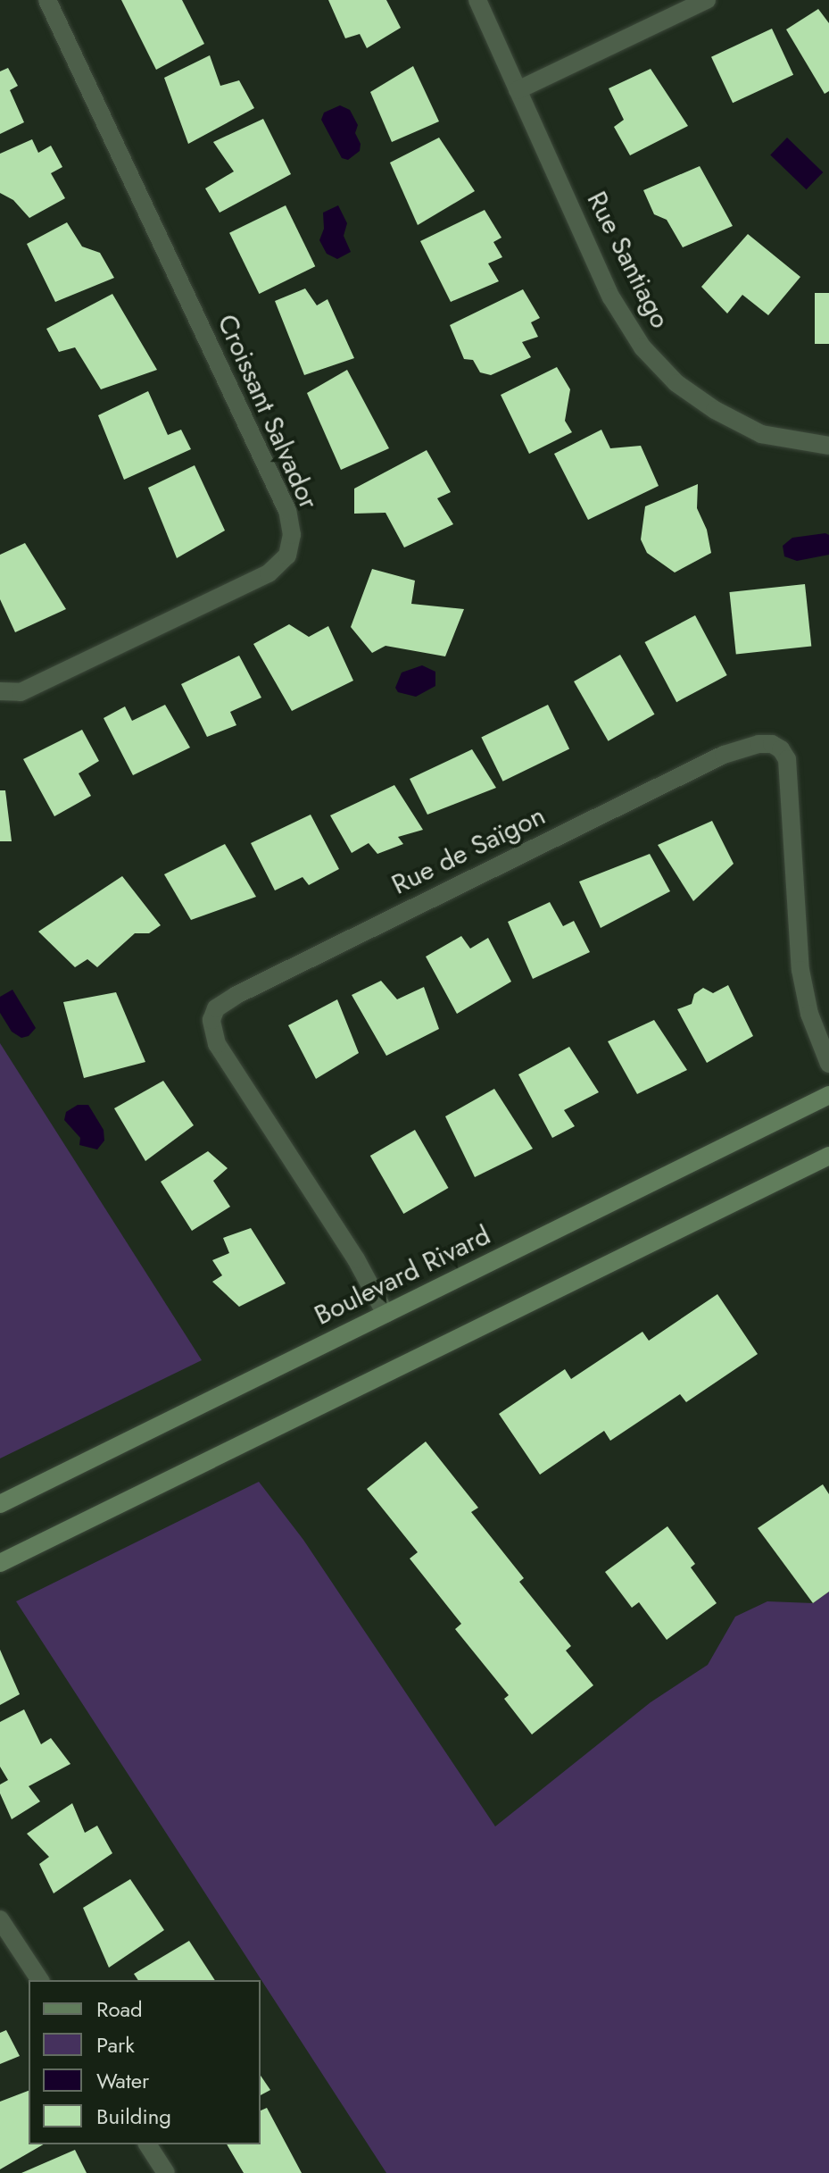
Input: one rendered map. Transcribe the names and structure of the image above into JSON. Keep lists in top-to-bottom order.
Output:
{
  "streets": {
    "street": [
      "Rue Santiago",
      "Croissant Salvador",
      "Rue de Saïgon",
      "Boulevard Rivard"
    ]
  },
  "crossings": [
    ["Rue de Saïgon", "Boulevard Rivard"]
  ],
  "legend": [
    "Road",
    "Park",
    "Water",
    "Building"
  ]
}
